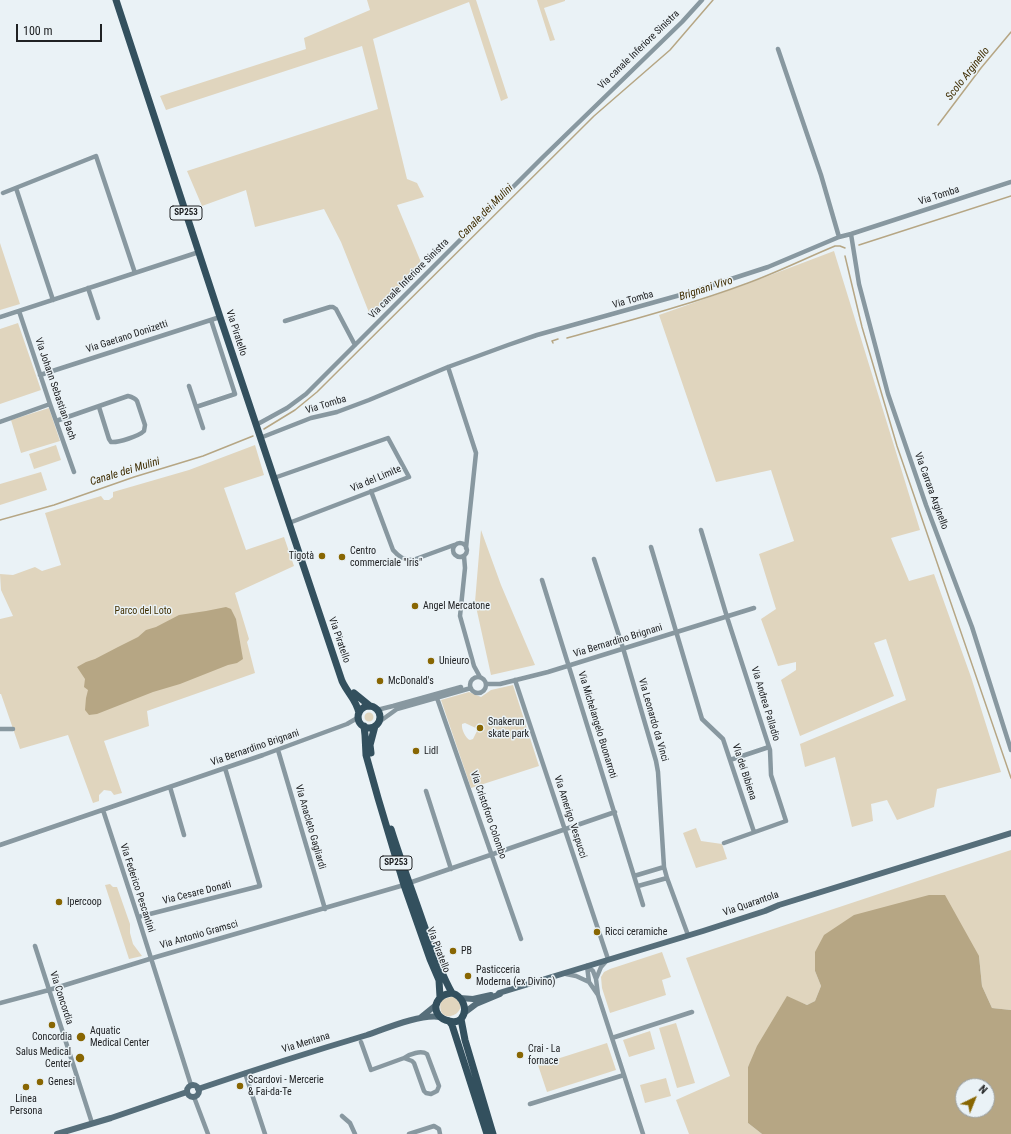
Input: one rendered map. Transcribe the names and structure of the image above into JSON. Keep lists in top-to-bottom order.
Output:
{
  "streets": {
    "main road": [
      "SP253",
      "Via Piratello",
      "Via Quarantola",
      "Via Mentana"
    ],
    "street": [
      "Via canale Inferiore Sinistra",
      "Via Tomba",
      "Via Gaetano Donizetti",
      "Via Johann Sebastian Bach",
      "Via del Limite",
      "Via Carrara Arginello",
      "Via Bernardino Brignani",
      "Via Andrea Palladio",
      "Via Leonardo da Vinci",
      "Via Michelangelo Buonarroti",
      "Via dei Bibiena",
      "Via Cristoforo Colombo",
      "Via Amerigo Vespucci",
      "Via Anacleto Gagliardi",
      "Via Federico Pescantini",
      "Via Cesare Donati",
      "Via Antonio Gramsci",
      "Via Concordia"
    ]
  },
  "crossings": [
    ["Via canale Inferiore Sinistra", "Via Piratello"],
    ["Via Tomba", "Via Piratello"],
    ["Via Tomba", "Via Carrara Arginello"],
    ["Via Piratello", "Via Gaetano Donizetti"],
    ["Via Piratello", "Via del Limite"],
    ["Via Piratello", "Via Bernardino Brignani"],
    ["Via Piratello", "Via Quarantola"],
    ["Via Piratello", "Via Antonio Gramsci"],
    ["Via Piratello", "Via Mentana"],
    ["Via Gaetano Donizetti", "Via Johann Sebastian Bach"],
    ["Via Bernardino Brignani", "Via Andrea Palladio"],
    ["Via Bernardino Brignani", "Via Leonardo da Vinci"],
    ["Via Bernardino Brignani", "Via Michelangelo Buonarroti"],
    ["Via Bernardino Brignani", "Via dei Bibiena"],
    ["Via Bernardino Brignani", "Via Amerigo Vespucci"],
    ["Via Bernardino Brignani", "Via Anacleto Gagliardi"],
    ["Via Bernardino Brignani", "Via Federico Pescantini"],
    ["Via Bernardino Brignani", "Via Cesare Donati"],
    ["Via Andrea Palladio", "Via dei Bibiena"],
    ["Via Leonardo da Vinci", "Via Quarantola"],
    ["Via Michelangelo Buonarroti", "Via Antonio Gramsci"],
    ["Via Cristoforo Colombo", "Via Antonio Gramsci"],
    ["Via Amerigo Vespucci", "Via Quarantola"],
    ["Via Amerigo Vespucci", "Via Antonio Gramsci"],
    ["Via Anacleto Gagliardi", "Via Antonio Gramsci"],
    ["Via Federico Pescantini", "Via Cesare Donati"],
    ["Via Federico Pescantini", "Via Antonio Gramsci"],
    ["Via Federico Pescantini", "Via Mentana"],
    ["Via Quarantola", "Via Mentana"],
    ["Via Antonio Gramsci", "Via Concordia"]
  ],
  "water": ["Scolo Arginello", "Canale dei Mulini", "Brignani Vivo"],
  "parks": ["Parco del Loto"],
  "places": [
    "Tigotà",
    "Centro commerciale \"Iris\"",
    "Angel Mercatone",
    "Unieuro",
    "McDonald's",
    "Snakerun skate park",
    "Lidl",
    "Ipercoop",
    "Ricci ceramiche",
    "PB",
    "Pasticceria Moderna (ex Divino)",
    "Concordia",
    "Aquatic Medical Center",
    "Crai - La fornace",
    "Salus Medical Center",
    "Genesi",
    "Scardovi - Mercerie & Fai-da-Te",
    "Linea Persona"
  ],
  "scale_bar": "100 m",
  "north": "top right"
}
